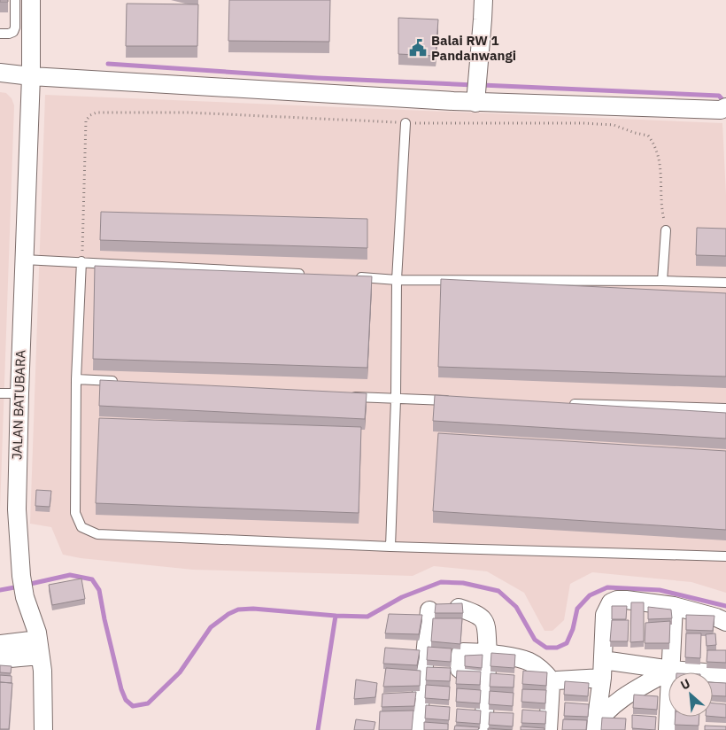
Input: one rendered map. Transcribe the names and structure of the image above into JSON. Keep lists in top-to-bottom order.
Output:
{
  "streets": {
    "street": ["JALAN BATUBARA"]
  },
  "places": {
    "public building": ["Balai RW 1 Pandanwangi"]
  },
  "north": "top left"
}
